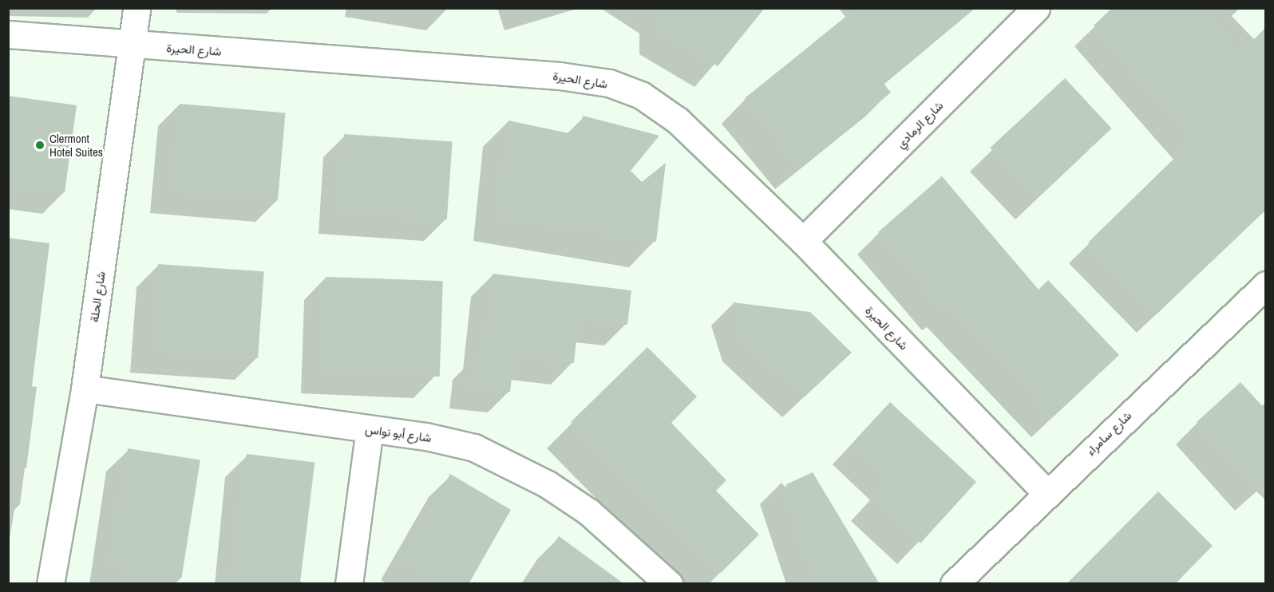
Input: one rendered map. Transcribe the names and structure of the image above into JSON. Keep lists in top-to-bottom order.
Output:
{
  "streets": {
    "street": [
      "شارع الحيرة",
      "شارع الرمادي",
      "شارع الحلة",
      "شارع أبو نواس",
      "شارع سامراء"
    ]
  },
  "crossings": [
    ["شارع الحيرة", "شارع الرمادي"],
    ["شارع الحيرة", "شارع الحلة"],
    ["شارع الحيرة", "شارع سامراء"],
    ["شارع الحلة", "شارع أبو نواس"]
  ],
  "places": ["Clermont Hotel Suites"]
}
